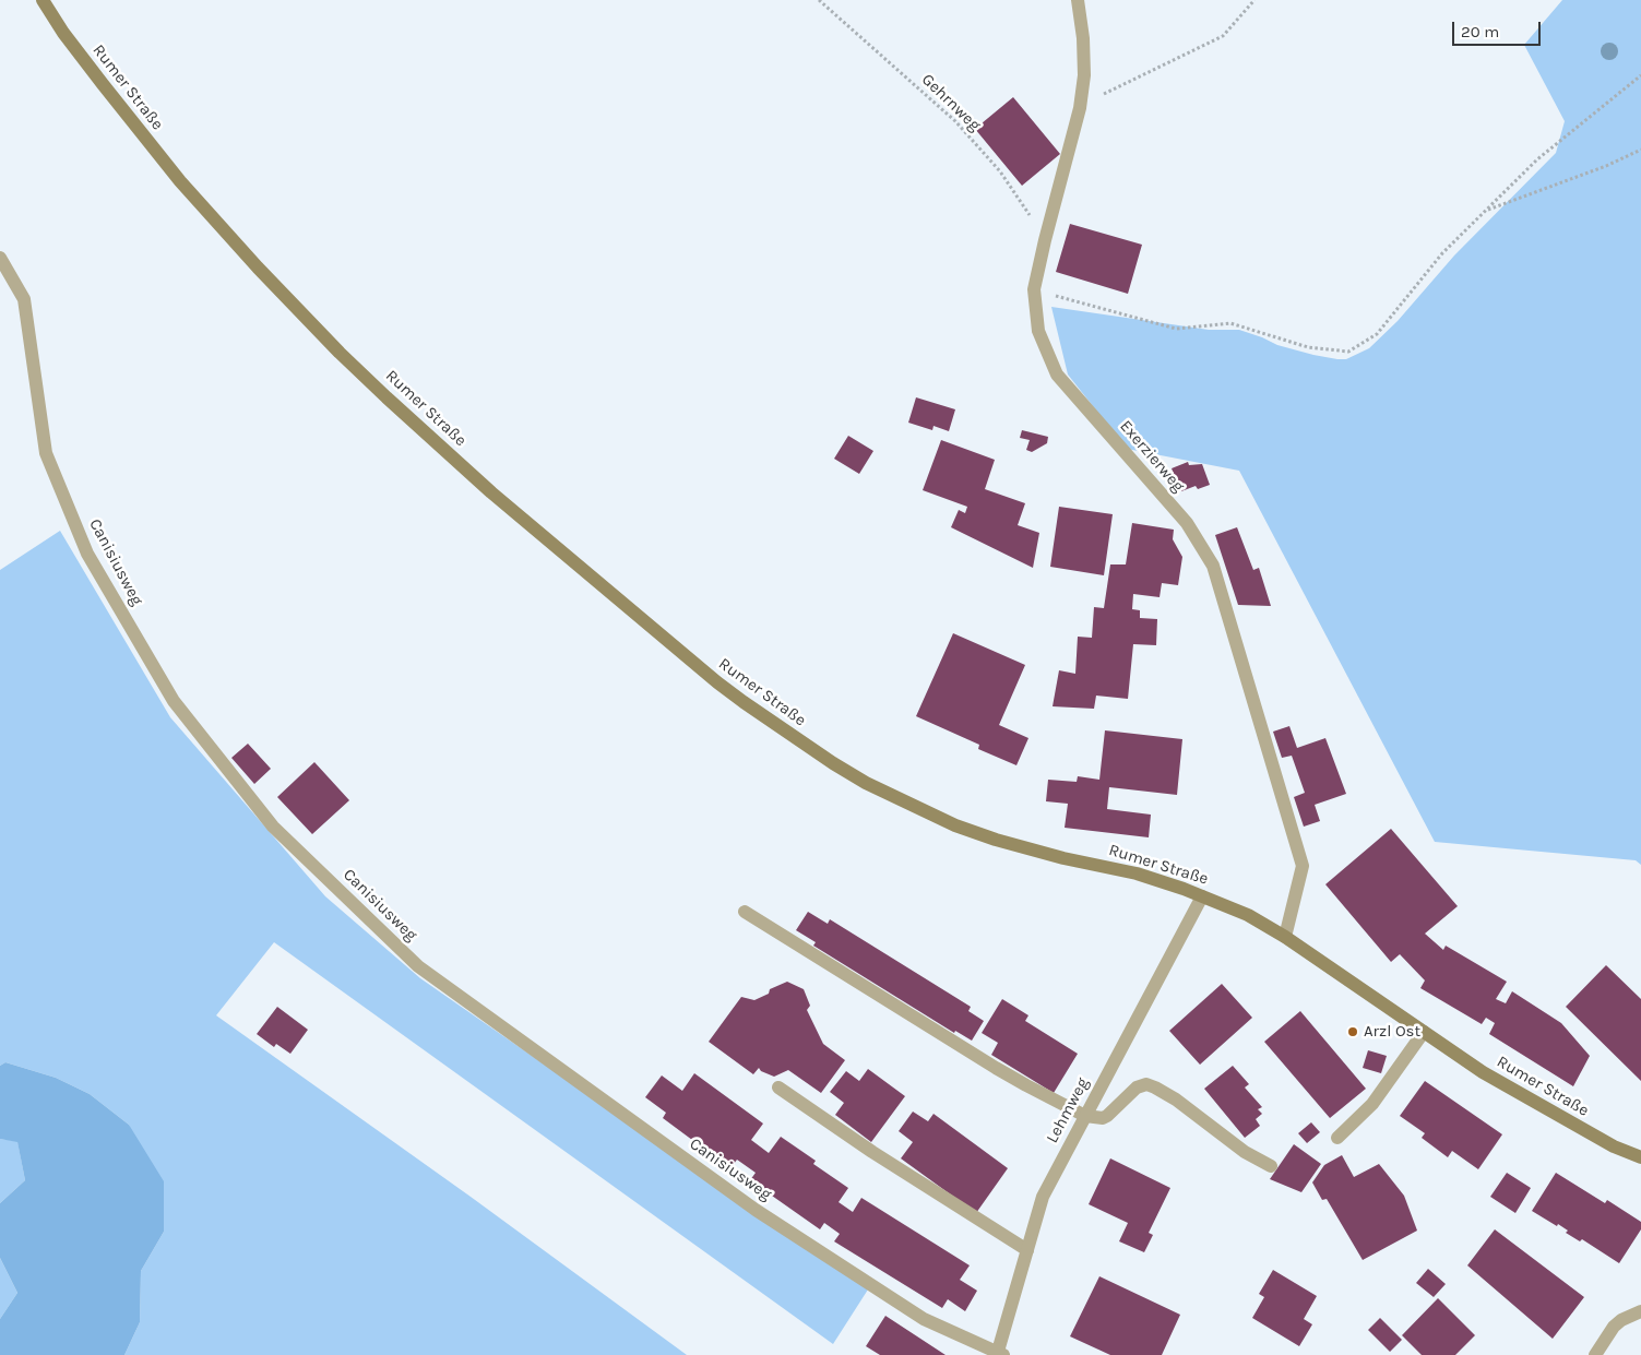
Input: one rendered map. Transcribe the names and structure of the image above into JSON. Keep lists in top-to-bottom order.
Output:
{
  "streets": {
    "main road": ["Rumer Straße"],
    "street": ["Exerzierweg", "Canisiusweg", "Lehmweg"],
    "path": ["Gehrnweg"]
  },
  "crossings": [
    ["Rumer Straße", "Exerzierweg"],
    ["Rumer Straße", "Lehmweg"],
    ["Gehrnweg", "Exerzierweg"],
    ["Canisiusweg", "Lehmweg"]
  ],
  "places": ["Arzl Ost"],
  "scale_bar": "20 m"
}
